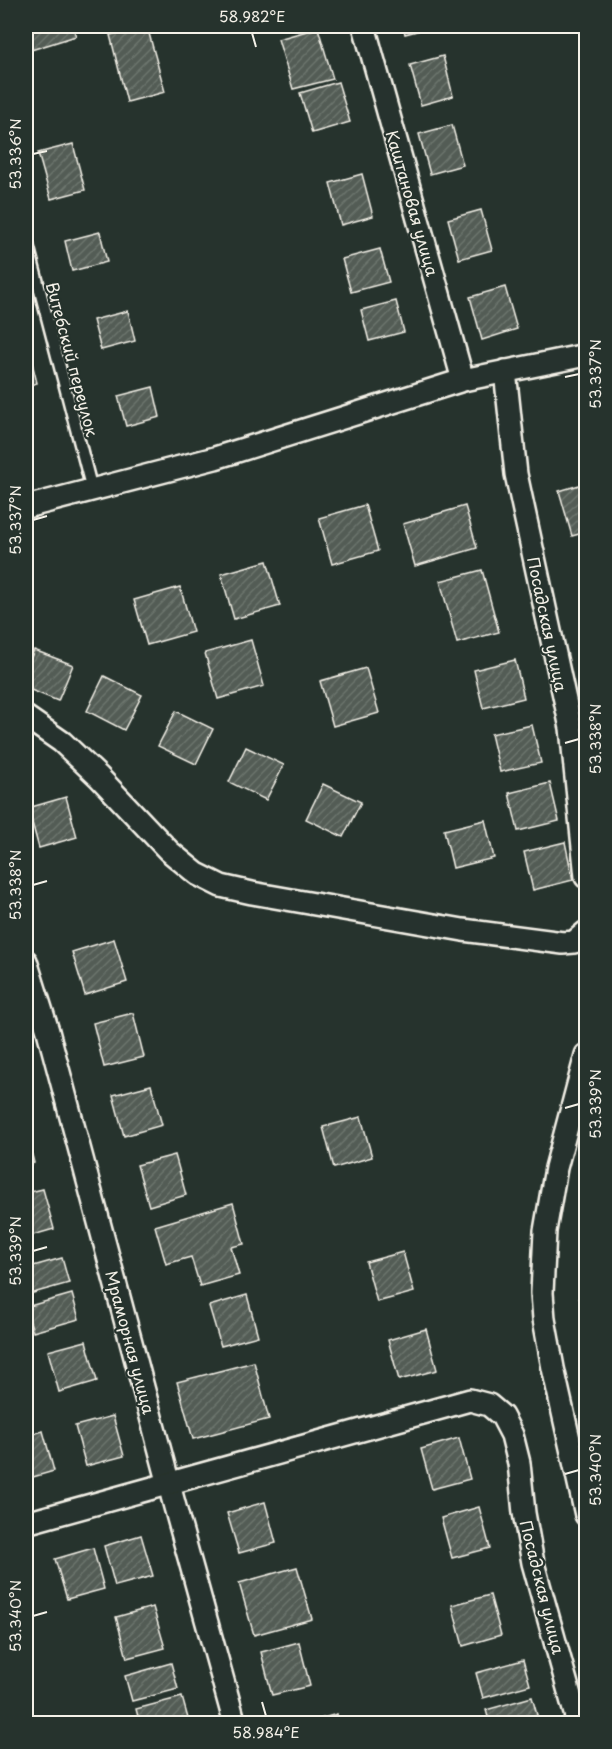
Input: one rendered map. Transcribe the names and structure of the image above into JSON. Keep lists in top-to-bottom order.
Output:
{
  "streets": {
    "street": ["Каштановая улица", "Посадская улица", "Мраморная улица"],
    "lane": ["Витебский переулок"]
  },
  "crossings": [
    ["Посадская улица", "Мраморная улица"]
  ],
  "coordinates": [
    "58.982°E",
    "53.336°N",
    "53.337°N",
    "53.338°N",
    "53.339°N",
    "53.340°N",
    "58.984°E"
  ]
}
